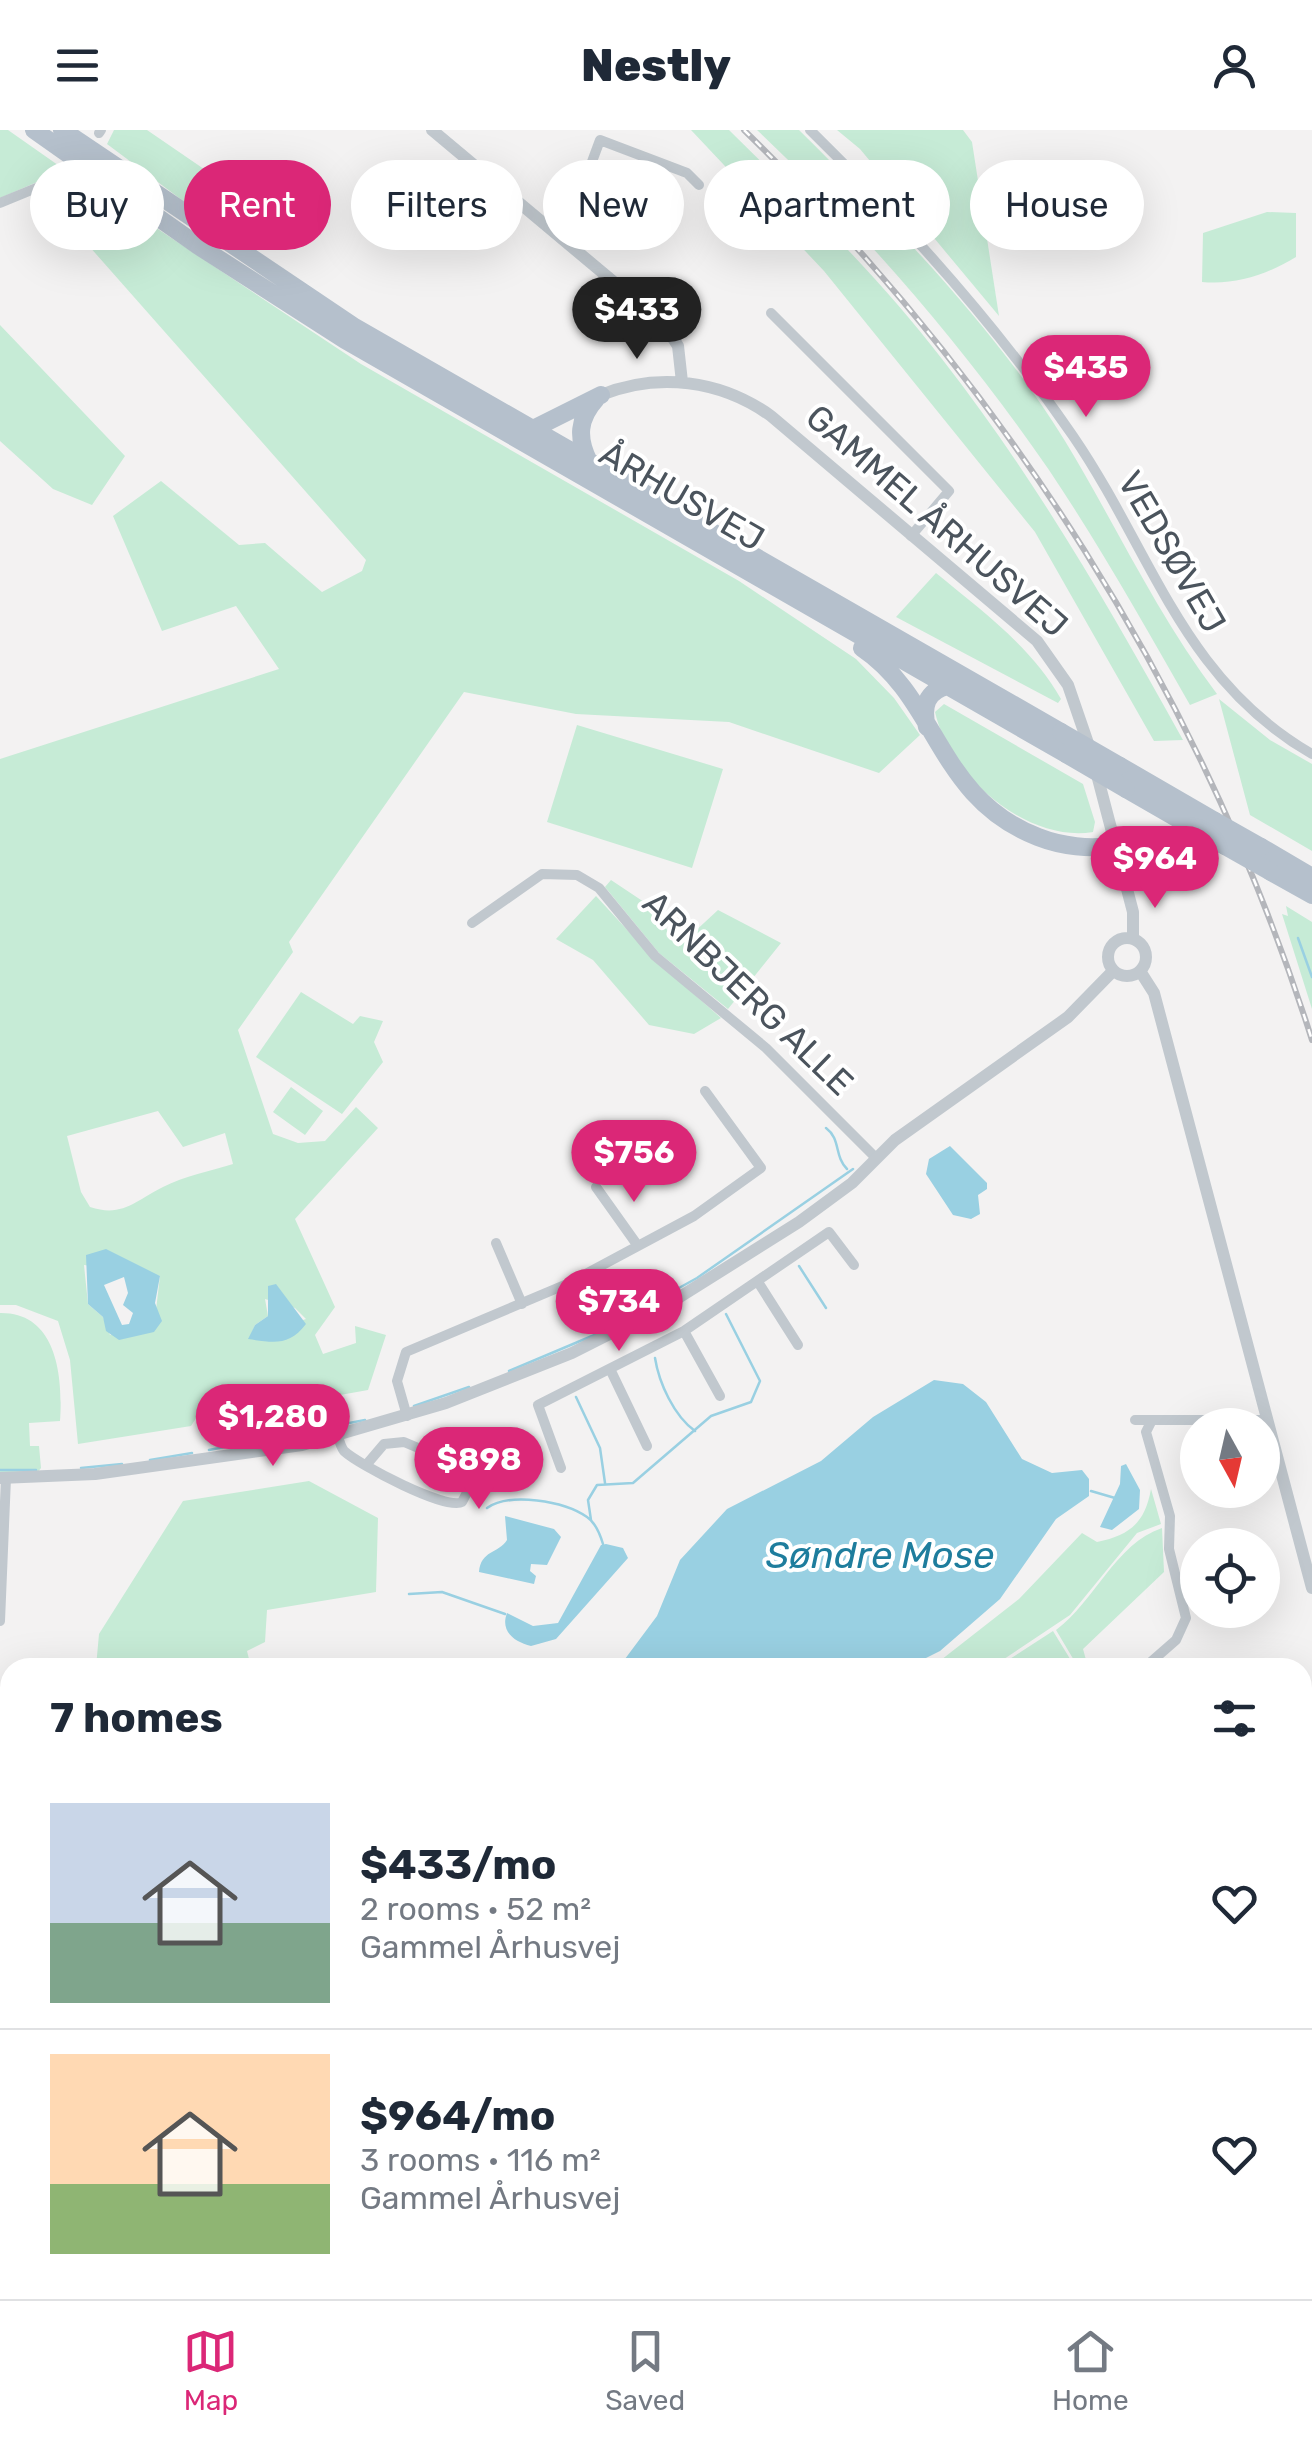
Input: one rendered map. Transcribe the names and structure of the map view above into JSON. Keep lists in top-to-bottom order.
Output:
{
  "streets": {
    "main road": ["ÅRHUSVEJ"],
    "street": ["GAMMEL ÅRHUSVEJ", "VEDSØVEJ", "ARNBJERG ALLE"]
  },
  "water": ["Søndre Mose"],
  "north": "bottom",
  "page": {
    "header": "Nestly",
    "chip": [
      "Buy",
      "Rent",
      "Filters",
      "New",
      "Apartment",
      "House"
    ],
    "price": [
      "$433",
      "$435",
      "$964",
      "$756",
      "$734",
      "$1,280",
      "$898"
    ],
    "heading": "7 homes",
    "list": [
      {
        "name": "$433/mo",
        "note": "2 rooms · 52 m² · Gammel Århusvej"
      },
      {
        "name": "$964/mo",
        "note": "3 rooms · 116 m² · Gammel Århusvej"
      }
    ],
    "tabs": ["Map", "Saved", "Home"]
  }
}
